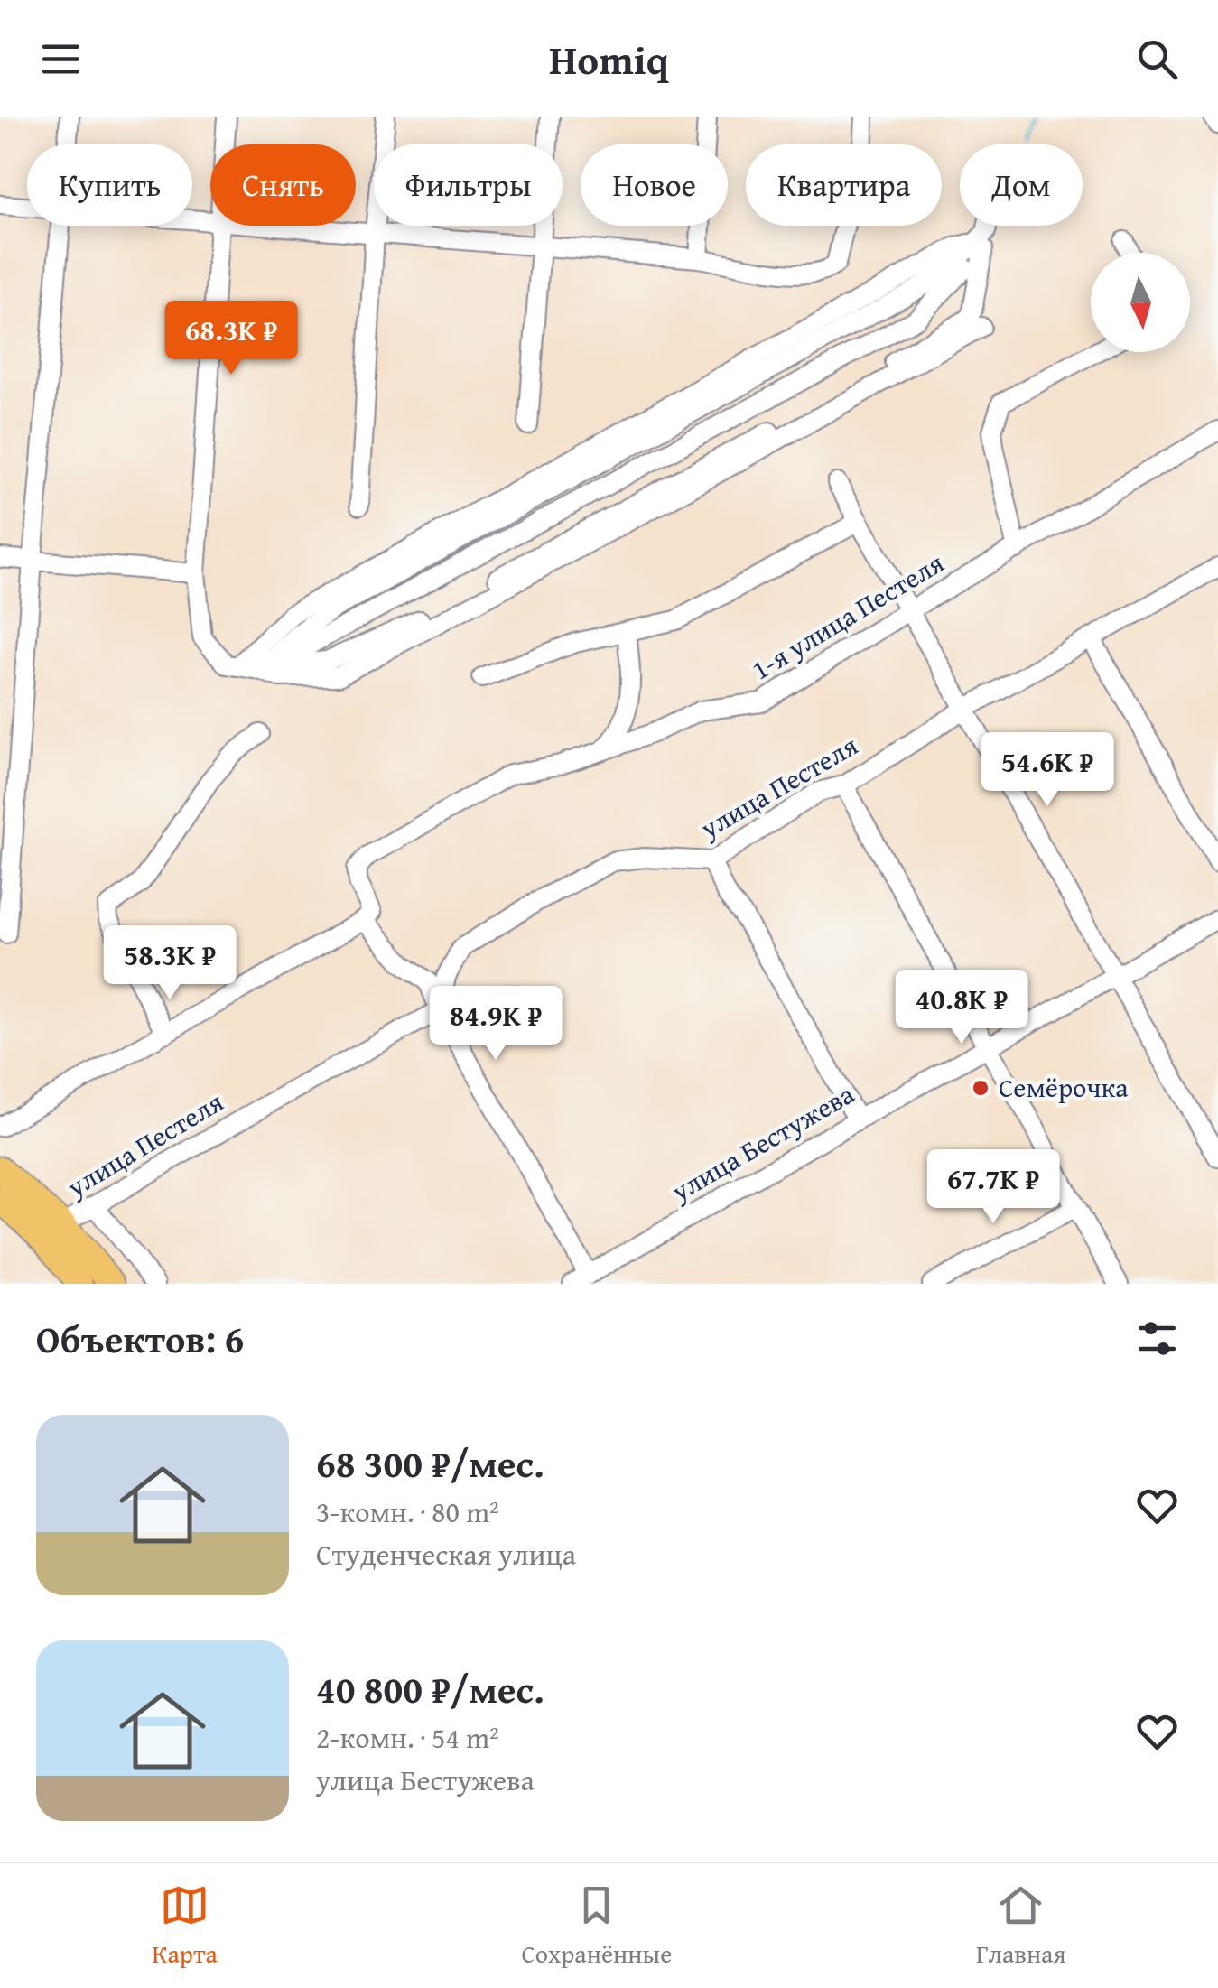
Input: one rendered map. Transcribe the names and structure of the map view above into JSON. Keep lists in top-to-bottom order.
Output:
{
  "streets": {
    "street": ["1-я улица Пестеля", "улица Пестеля", "улица Бестужева"]
  },
  "places": ["Семёрочка"],
  "north": "bottom",
  "page": {
    "header": "Homiq",
    "chip": [
      "Купить",
      "Снять",
      "Фильтры",
      "Новое",
      "Квартира",
      "Дом"
    ],
    "price": [
      "68.3K ₽",
      "54.6K ₽",
      "58.3K ₽",
      "40.8K ₽",
      "84.9K ₽",
      "67.7K ₽"
    ],
    "heading": "Объектов: 6",
    "list": [
      {
        "name": "68 300 ₽/мес.",
        "note": "3-комн. · 80 m² · Студенческая улица"
      },
      {
        "name": "40 800 ₽/мес.",
        "note": "2-комн. · 54 m² · улица Бестужева"
      }
    ],
    "tabs": ["Карта", "Сохранённые", "Главная"]
  }
}
